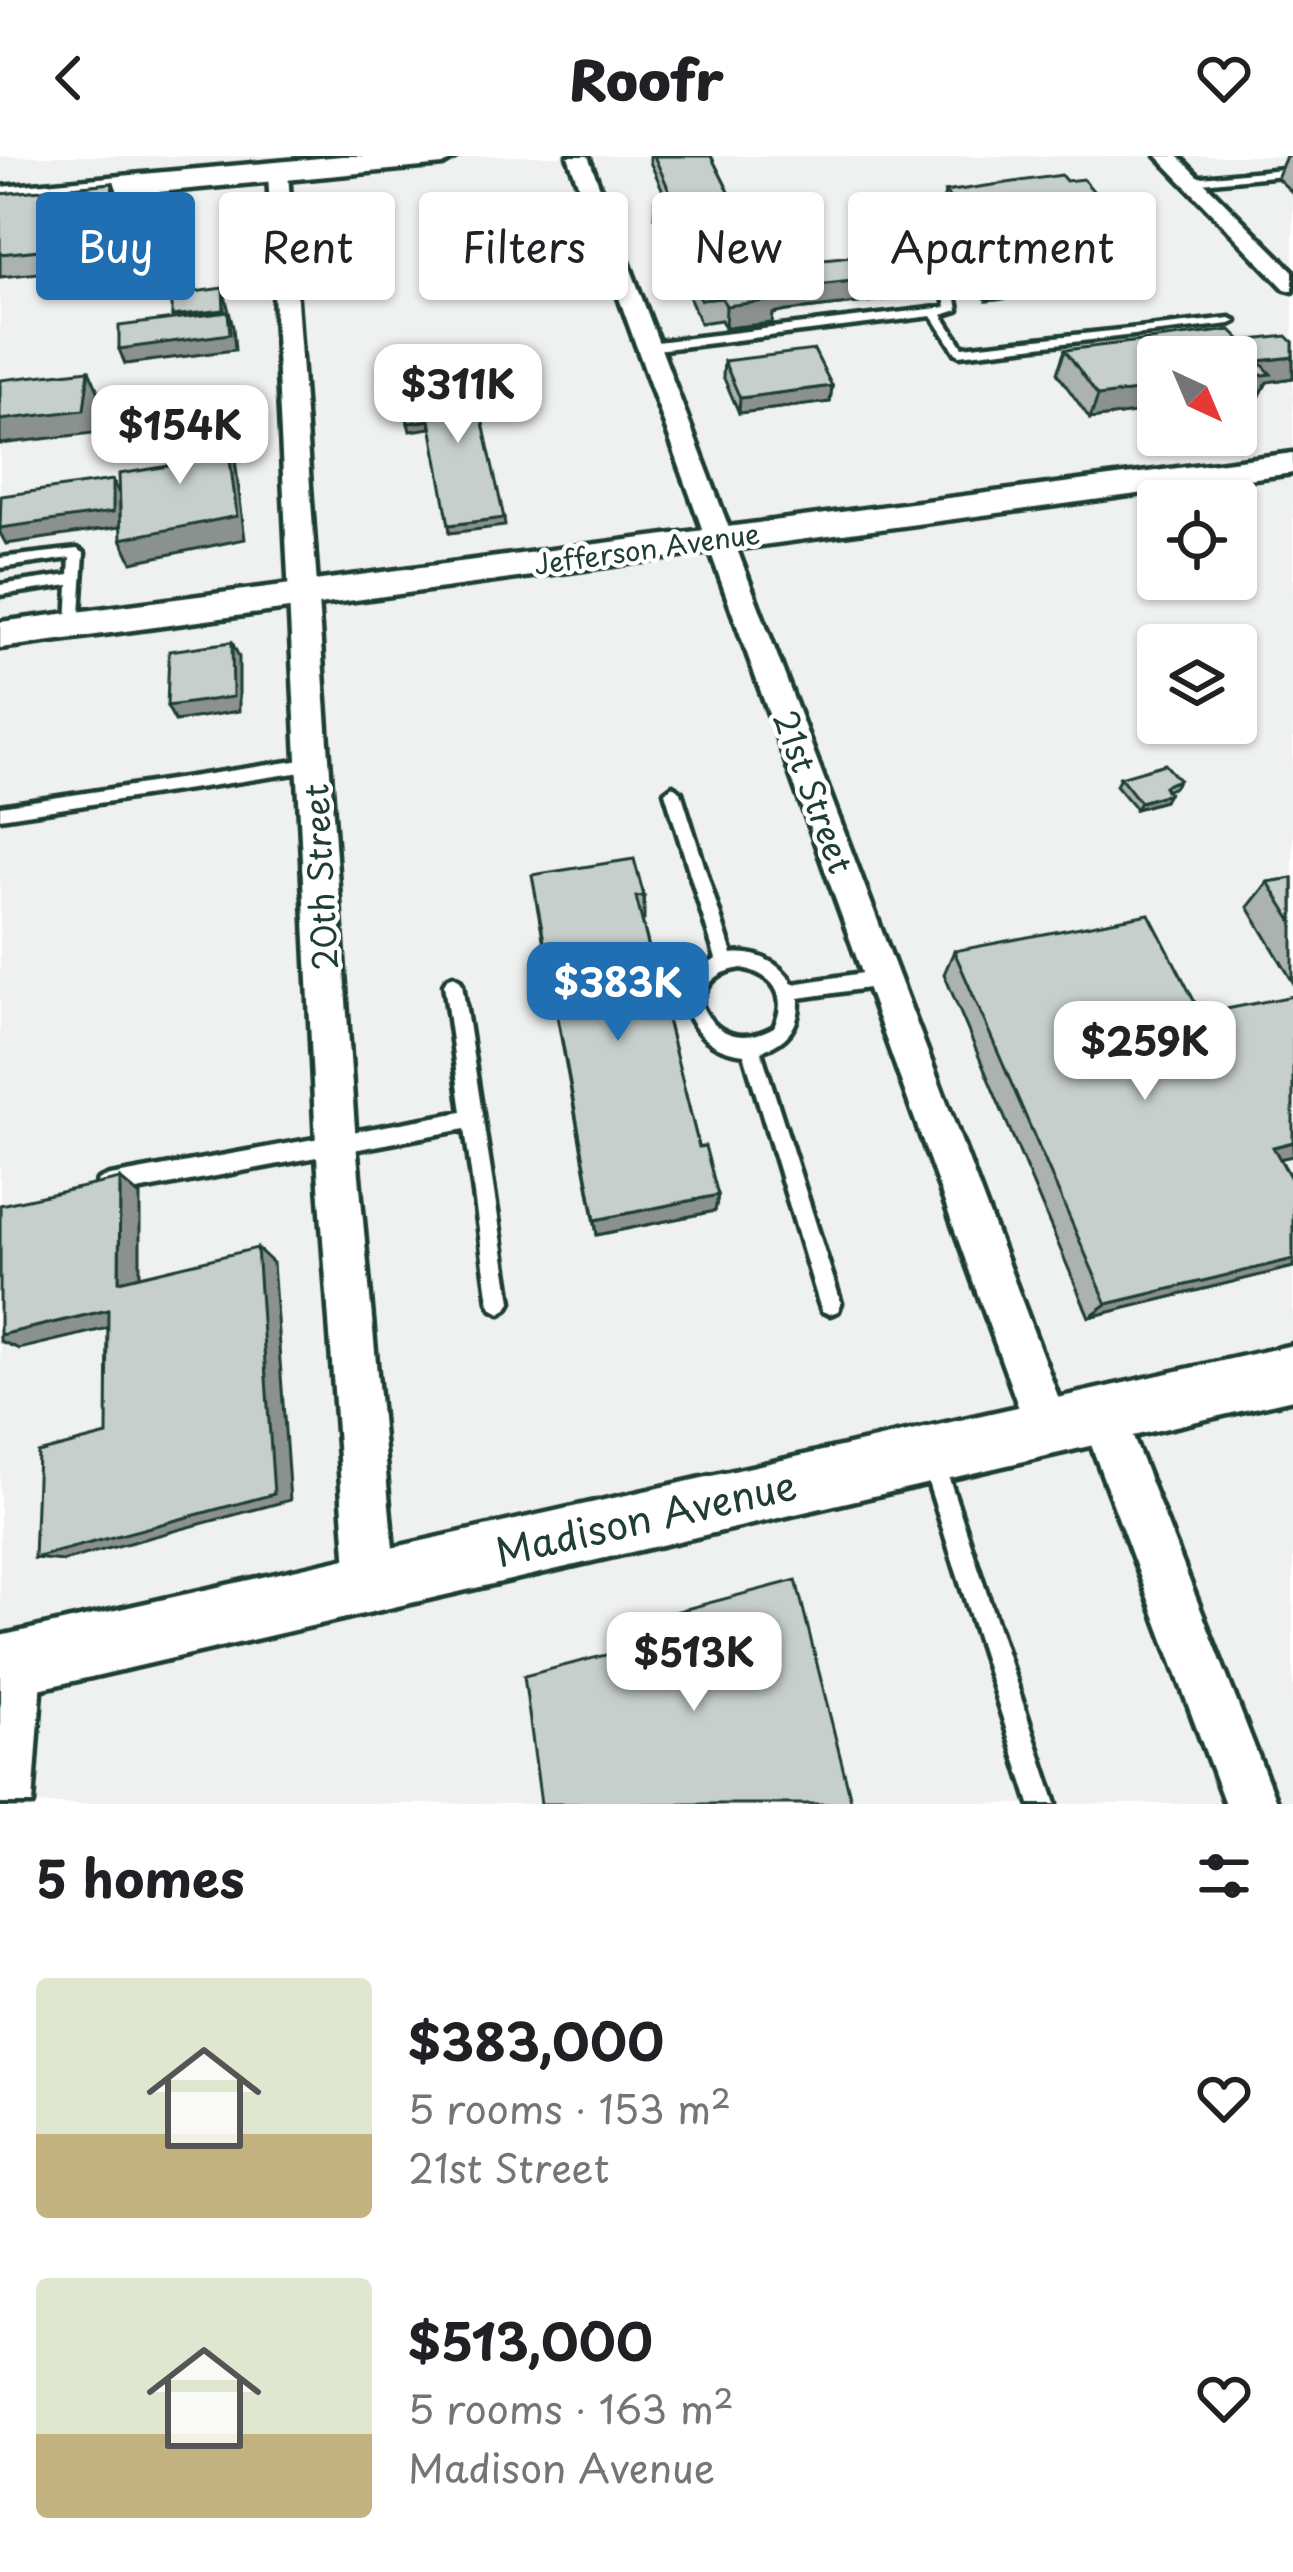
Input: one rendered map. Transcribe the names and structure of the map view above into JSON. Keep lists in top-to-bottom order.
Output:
{
  "streets": {
    "street": [
      "Jefferson Avenue",
      "21st Street",
      "20th Street",
      "Madison Avenue"
    ]
  },
  "crossings": [
    ["Jefferson Avenue", "21st Street"],
    ["Jefferson Avenue", "20th Street"],
    ["21st Street", "Madison Avenue"],
    ["20th Street", "Madison Avenue"]
  ],
  "north": "bottom right",
  "page": {
    "header": "Roofr",
    "chip": [
      "Buy",
      "Rent",
      "Filters",
      "New",
      "Apartment"
    ],
    "price": [
      "$311K",
      "$154K",
      "$383K",
      "$259K",
      "$513K"
    ],
    "heading": "5 homes",
    "list": [
      {
        "name": "$383,000",
        "note": "5 rooms · 153 m² · 21st Street"
      },
      {
        "name": "$513,000",
        "note": "5 rooms · 163 m² · Madison Avenue"
      }
    ]
  }
}
